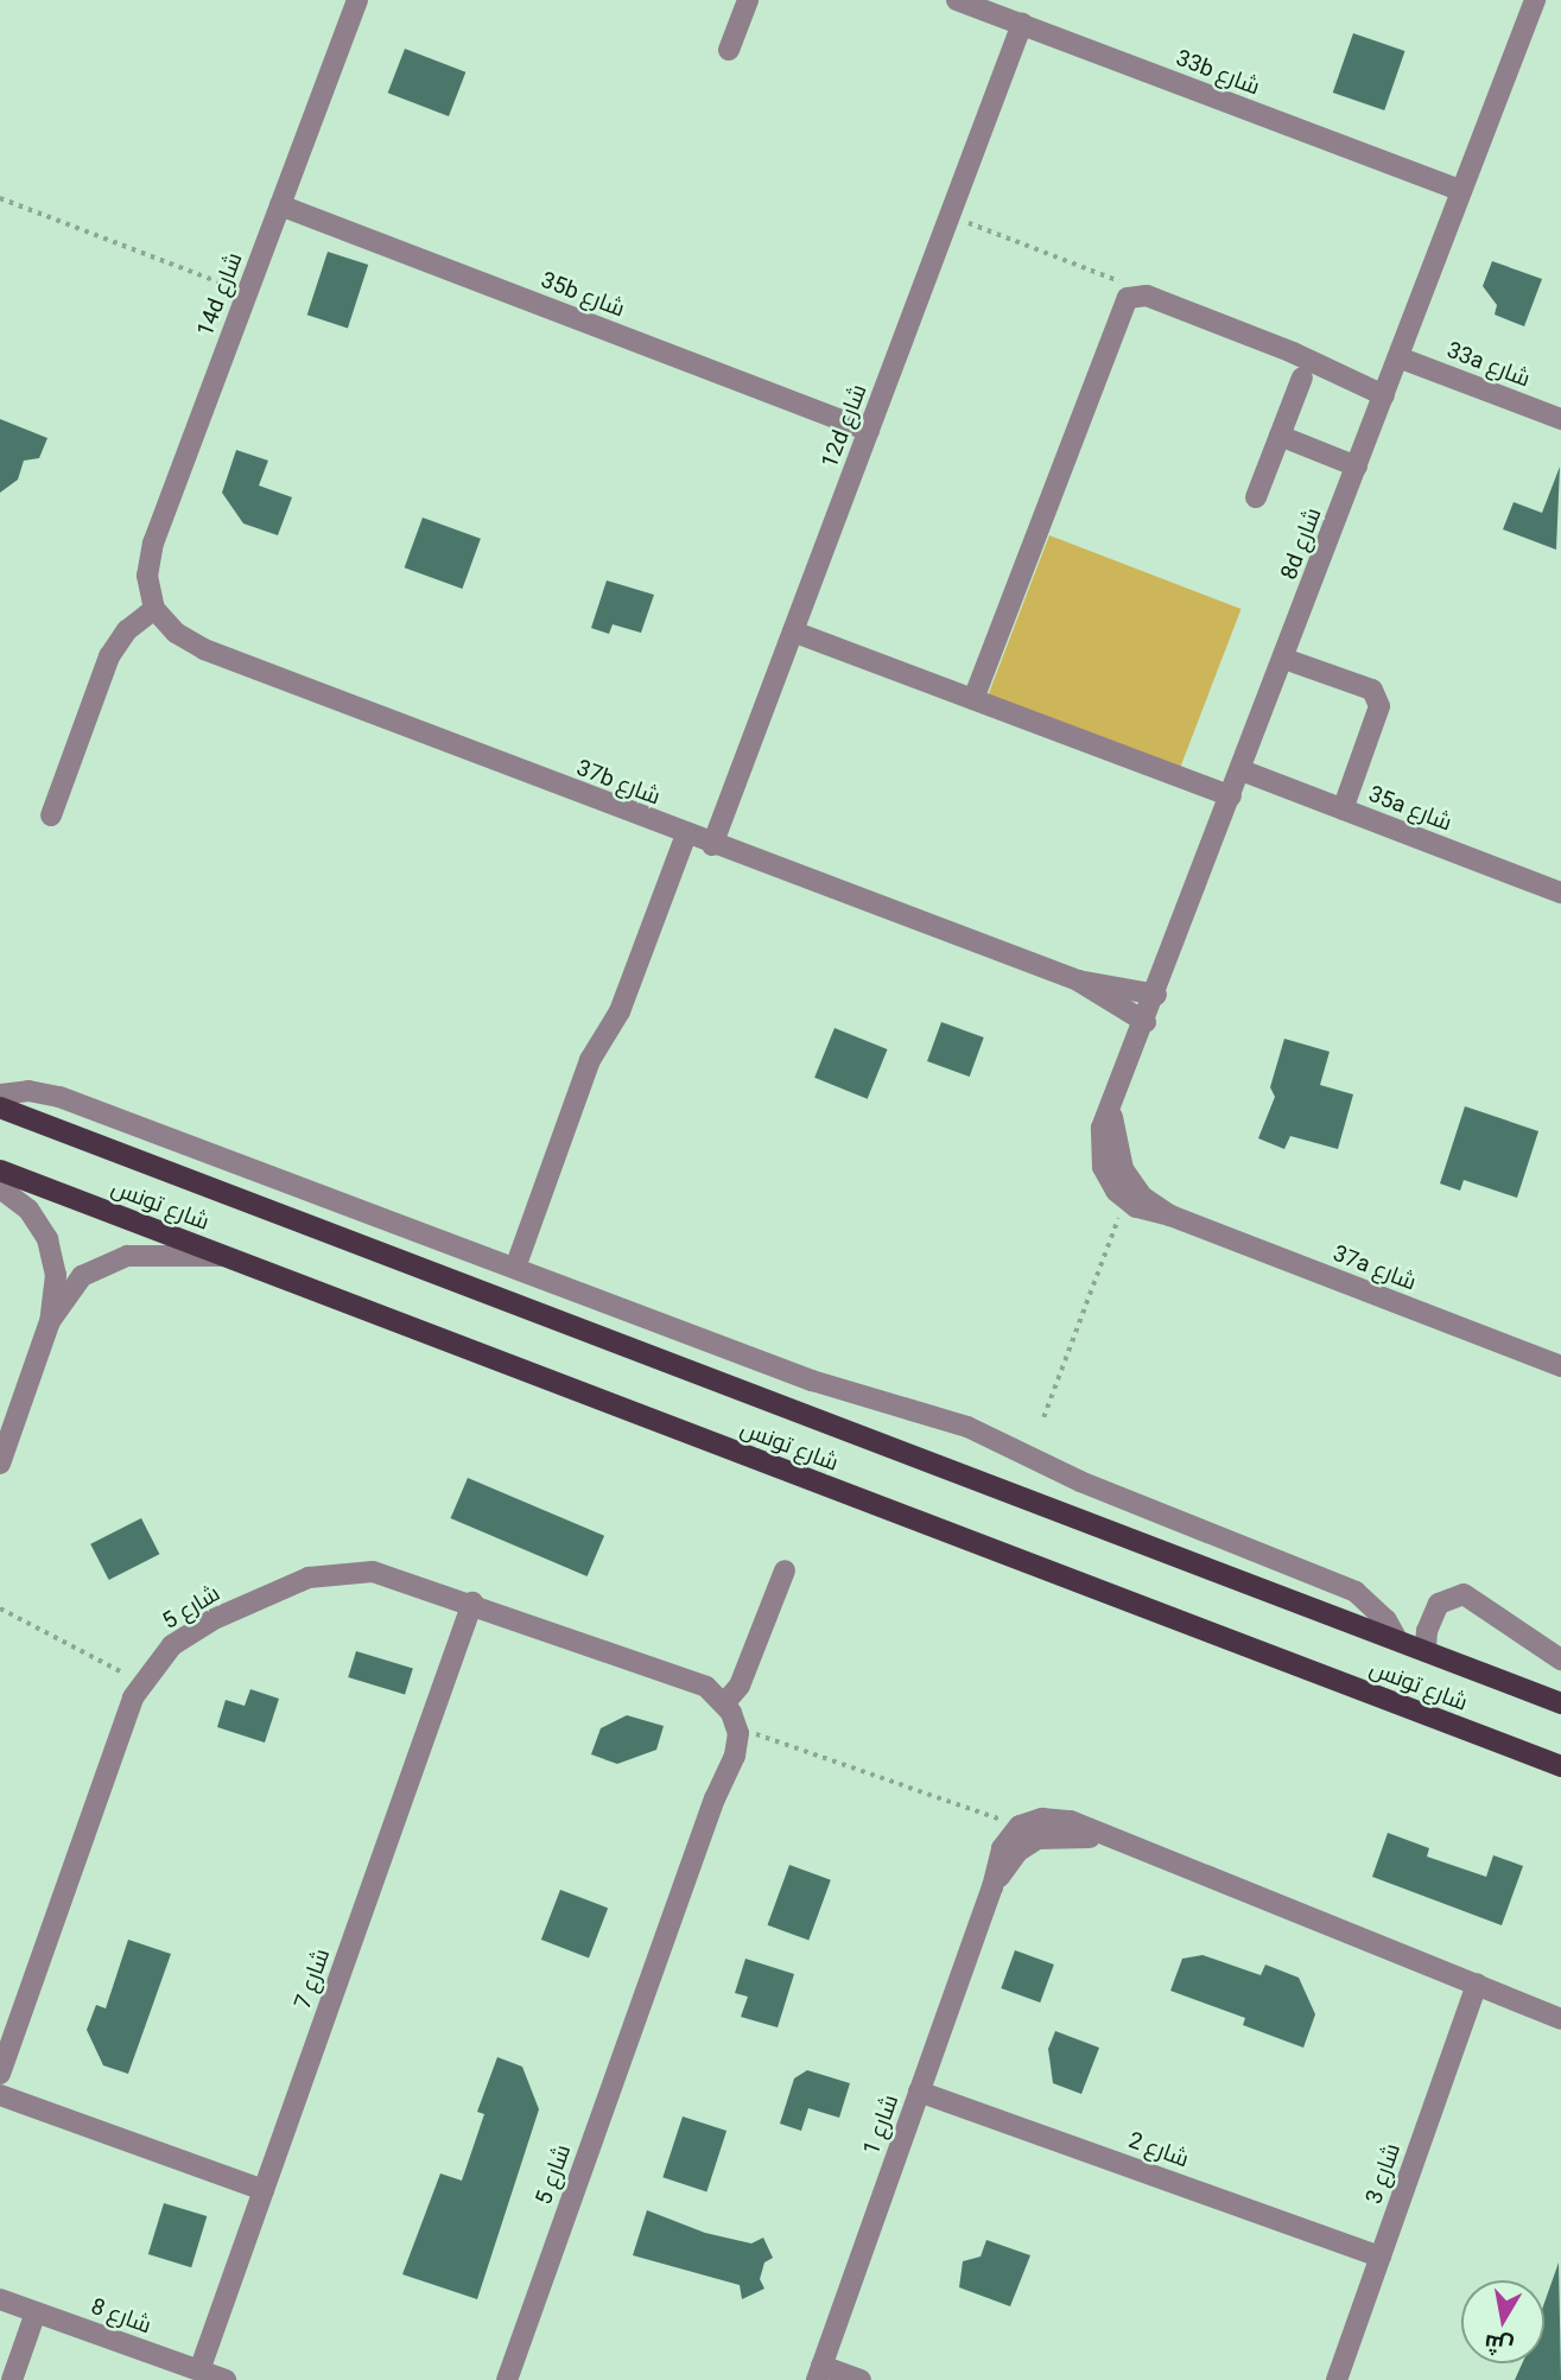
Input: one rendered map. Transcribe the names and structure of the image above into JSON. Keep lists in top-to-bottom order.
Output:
{
  "streets": {
    "main road": ["شارع تونس"],
    "street": [
      "33b شارع",
      "14d شارع",
      "35b شارع",
      "33a شارع",
      "12d شارع",
      "8d شارع",
      "37b شارع",
      "35a شارع",
      "37a شارع",
      "شارع 5",
      "شارع 7",
      "شارع 1",
      "شارع 2",
      "شارع 3",
      "شارع 8"
    ]
  },
  "crossings": [
    ["33b شارع", "12d شارع"],
    ["33b شارع", "8d شارع"],
    ["14d شارع", "35b شارع"],
    ["14d شارع", "37b شارع"],
    ["35b شارع", "12d شارع"],
    ["33a شارع", "8d شارع"],
    ["12d شارع", "37b شارع"],
    ["8d شارع", "37b شارع"],
    ["8d شارع", "35a شارع"],
    ["8d شارع", "37a شارع"],
    ["شارع 5", "شارع 7"],
    ["شارع 7", "شارع 8"],
    ["شارع 1", "شارع 2"],
    ["شارع 1", "شارع 3"],
    ["شارع 2", "شارع 3"]
  ],
  "north": "bottom"
}
